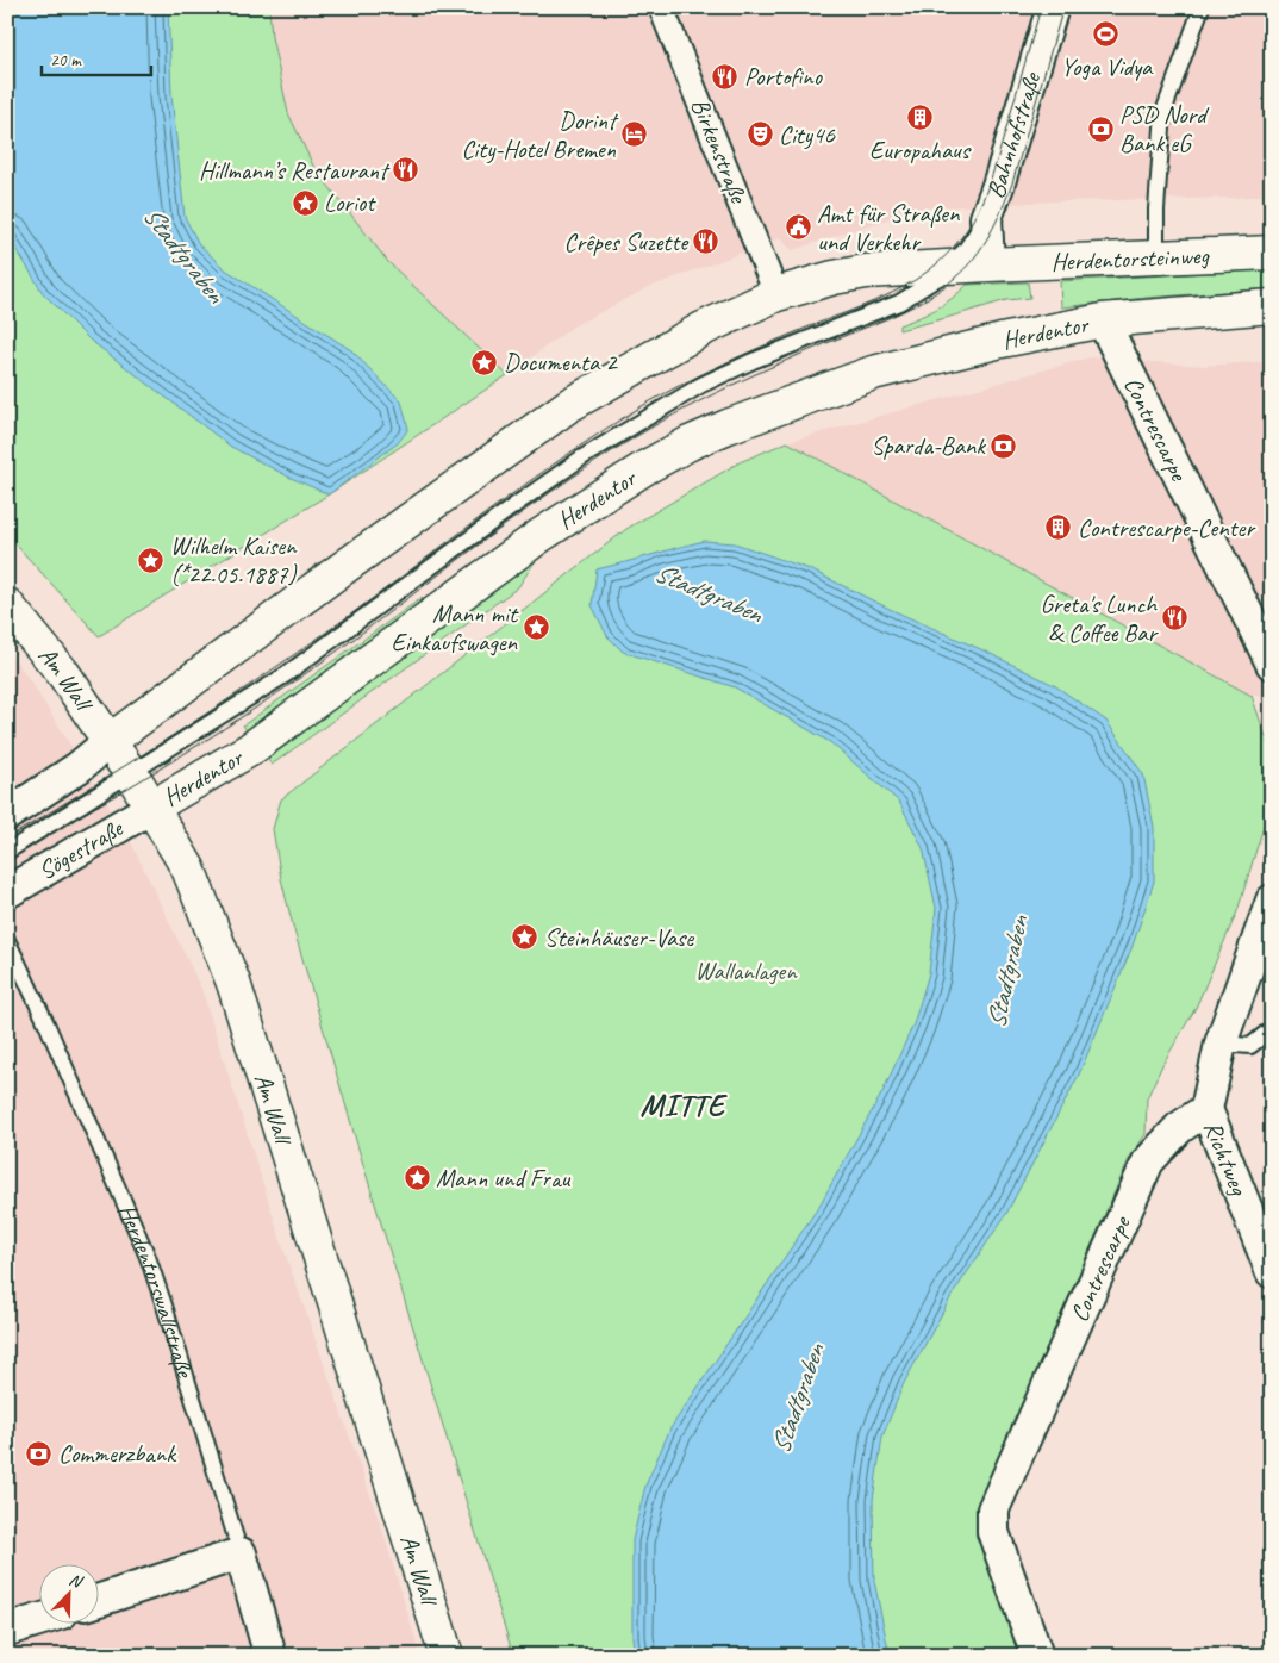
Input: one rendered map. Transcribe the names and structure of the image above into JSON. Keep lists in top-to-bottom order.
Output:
{
  "streets": {
    "main road": ["Herdentorsteinweg", "Herdentor", "Am Wall"],
    "street": [
      "Bahnhofstraße",
      "Birkenstraße",
      "Contrescarpe",
      "Sögestraße",
      "Richtweg",
      "Herdentorswallstraße"
    ]
  },
  "crossings": [
    ["Bahnhofstraße", "Herdentorsteinweg"],
    ["Herdentor", "Contrescarpe"],
    ["Herdentor", "Am Wall"],
    ["Herdentor", "Sögestraße"],
    ["Contrescarpe", "Richtweg"],
    ["Am Wall", "Sögestraße"]
  ],
  "districts": ["MITTE"],
  "water": ["Stadtgraben"],
  "parks": ["Wallanlagen"],
  "places": {
    "sports": ["Yoga Vidya"],
    "restaurant": [
      "Portofino",
      "Hillmann’s Restaurant",
      "Crêpes Suzette",
      "Greta's Lunch & Coffee Bar"
    ],
    "building": ["Europahaus", "Contrescarpe-Center"],
    "bank": ["PSD Nord Bank eG", "Sparda-Bank", "Commerzbank"],
    "hotel": ["Dorint City-Hotel Bremen"],
    "theatre": ["City46"],
    "place": [
      "Loriot",
      "Documenta 2",
      "Wilhelm Kaisen (*22.05.1887)",
      "Mann mit Einkaufswagen",
      "Steinhäuser-Vase",
      "Mann und Frau"
    ],
    "public building": ["Amt für Straßen und Verkehr"]
  },
  "scale_bar": "20 m",
  "north": "top right"
}
